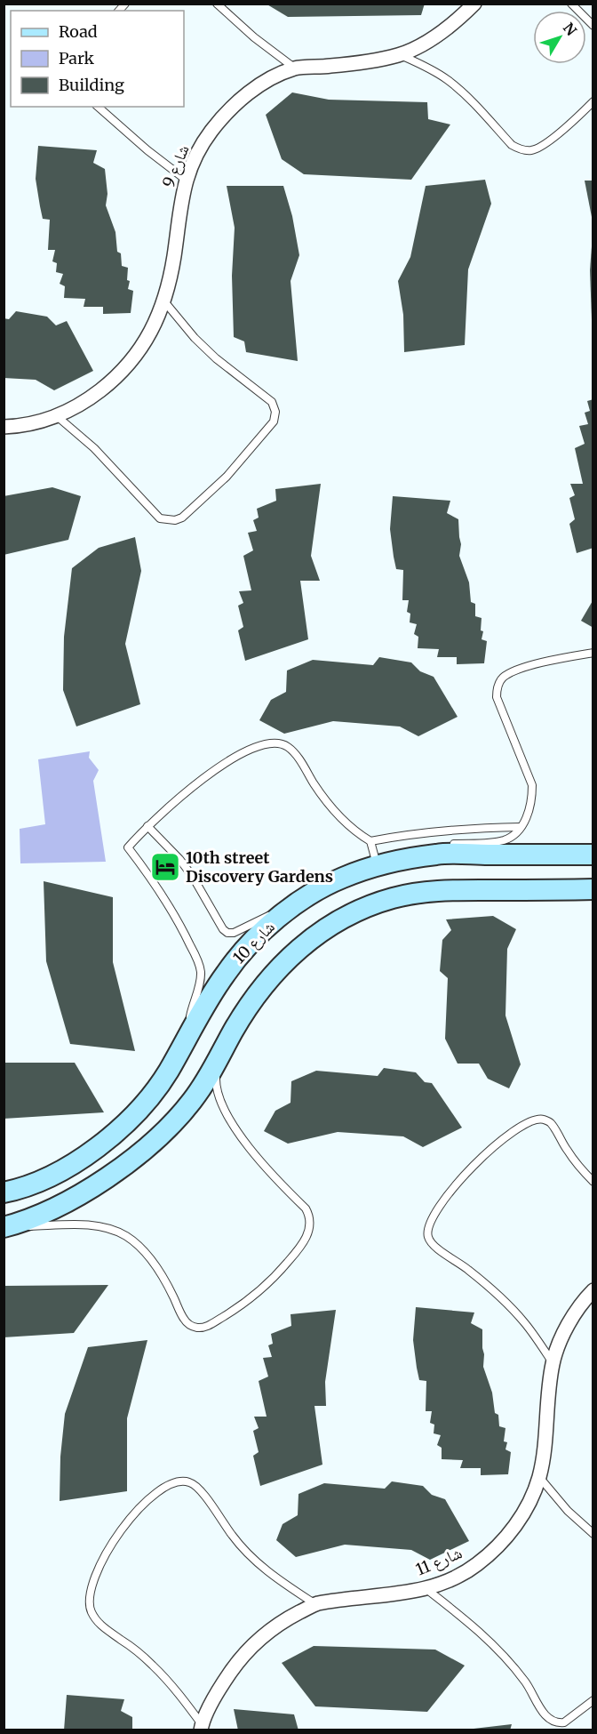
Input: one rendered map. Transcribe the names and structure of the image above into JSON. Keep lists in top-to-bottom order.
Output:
{
  "streets": {
    "street": ["شارع 9", "شارع 10", "شارع 11"]
  },
  "places": {
    "hotel": ["10th street Discovery Gardens"]
  },
  "legend": ["Road", "Park", "Building"],
  "north": "top right"
}
